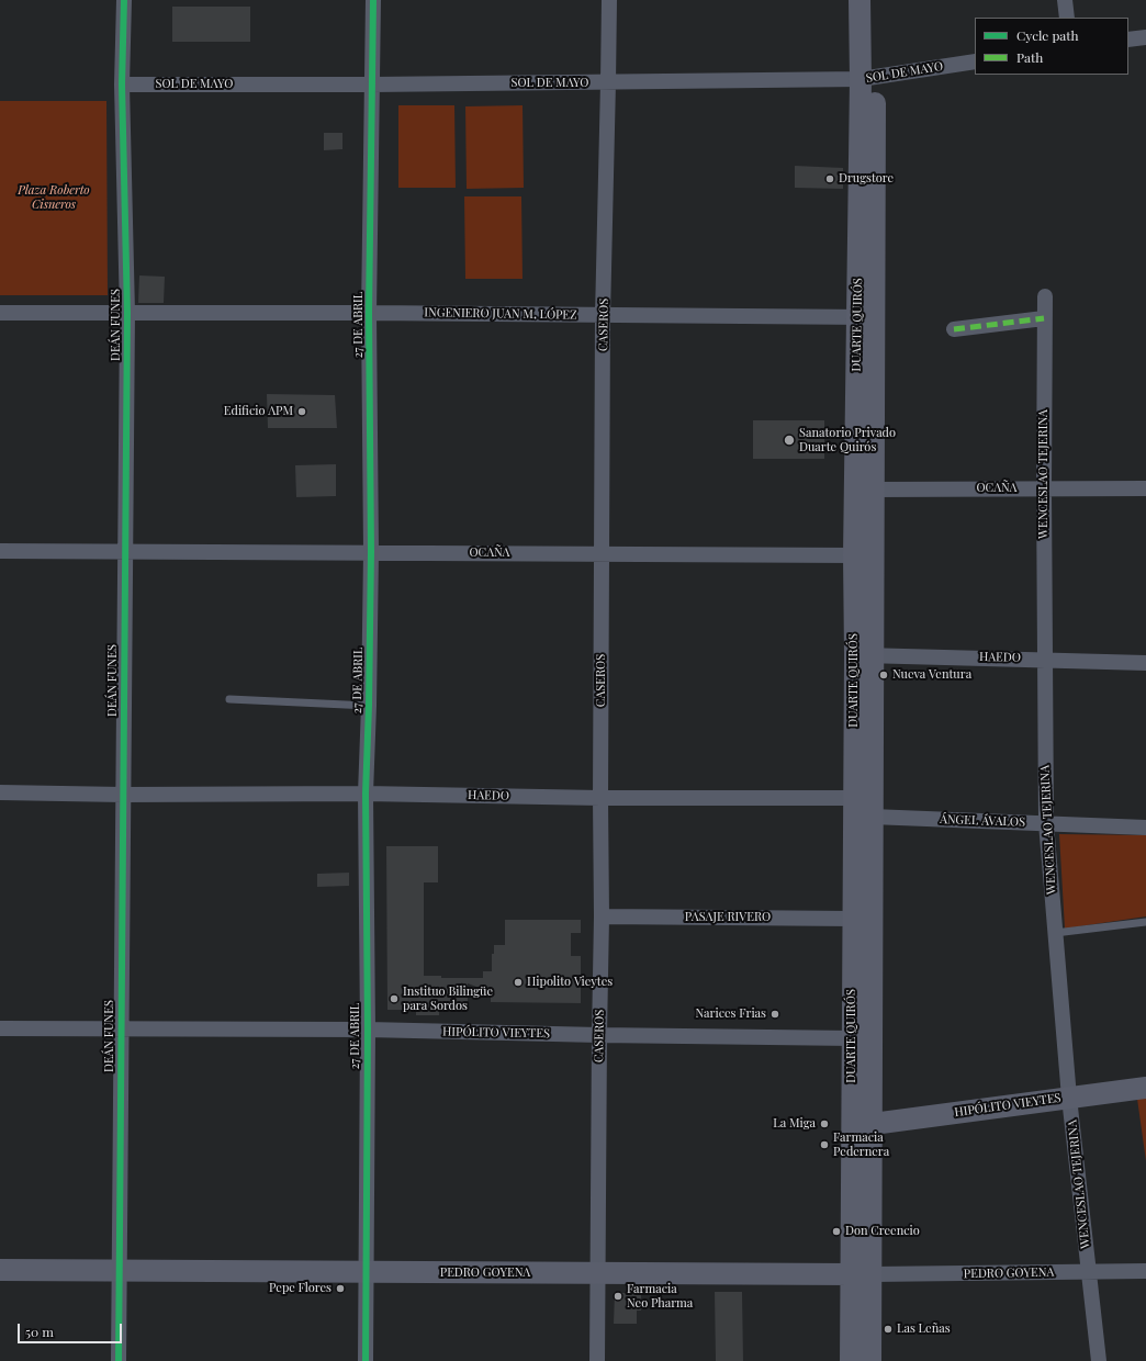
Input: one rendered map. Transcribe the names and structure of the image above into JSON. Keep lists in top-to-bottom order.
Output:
{
  "streets": {
    "main road": ["DUARTE QUIRÓS", "HIPÓLITO VIEYTES", "PEDRO GOYENA"],
    "street": [
      "SOL DE MAYO",
      "INGENIERO JUAN M. LÓPEZ",
      "DEÁN FUNES",
      "27 DE ABRIL",
      "CASEROS",
      "WENCESLAO TEJERINA",
      "OCAÑA",
      "HAEDO",
      "ÁNGEL ÁVALOS",
      "PASAJE RIVERO"
    ]
  },
  "crossings": [
    ["SOL DE MAYO", "DEÁN FUNES"],
    ["SOL DE MAYO", "27 DE ABRIL"],
    ["SOL DE MAYO", "CASEROS"],
    ["SOL DE MAYO", "DUARTE QUIRÓS"],
    ["INGENIERO JUAN M. LÓPEZ", "DEÁN FUNES"],
    ["INGENIERO JUAN M. LÓPEZ", "27 DE ABRIL"],
    ["INGENIERO JUAN M. LÓPEZ", "CASEROS"],
    ["INGENIERO JUAN M. LÓPEZ", "DUARTE QUIRÓS"],
    ["DEÁN FUNES", "OCAÑA"],
    ["DEÁN FUNES", "HAEDO"],
    ["DEÁN FUNES", "HIPÓLITO VIEYTES"],
    ["DEÁN FUNES", "PEDRO GOYENA"],
    ["27 DE ABRIL", "OCAÑA"],
    ["27 DE ABRIL", "HAEDO"],
    ["27 DE ABRIL", "HIPÓLITO VIEYTES"],
    ["27 DE ABRIL", "PEDRO GOYENA"],
    ["CASEROS", "OCAÑA"],
    ["CASEROS", "HAEDO"],
    ["CASEROS", "PASAJE RIVERO"],
    ["CASEROS", "HIPÓLITO VIEYTES"],
    ["CASEROS", "PEDRO GOYENA"],
    ["DUARTE QUIRÓS", "OCAÑA"],
    ["DUARTE QUIRÓS", "HAEDO"],
    ["DUARTE QUIRÓS", "ÁNGEL ÁVALOS"],
    ["DUARTE QUIRÓS", "PASAJE RIVERO"],
    ["DUARTE QUIRÓS", "HIPÓLITO VIEYTES"],
    ["DUARTE QUIRÓS", "PEDRO GOYENA"],
    ["WENCESLAO TEJERINA", "OCAÑA"],
    ["WENCESLAO TEJERINA", "HAEDO"],
    ["WENCESLAO TEJERINA", "ÁNGEL ÁVALOS"],
    ["WENCESLAO TEJERINA", "HIPÓLITO VIEYTES"],
    ["WENCESLAO TEJERINA", "PEDRO GOYENA"]
  ],
  "parks": ["Plaza Roberto Cisneros"],
  "places": [
    "Drugstore",
    "Edificio APM",
    "Sanatorio Privado Duarte Quirós",
    "Nueva Ventura",
    "Hipolito Vieytes",
    "Instituo Bilingüe para Sordos",
    "Narices Frias",
    "La Miga",
    "Farmacia Pedernera",
    "Don Creencio",
    "Pepe Flores",
    "Farmacia Neo Pharma",
    "Las Leñas"
  ],
  "legend": ["Cycle path", "Path"],
  "scale_bar": "50 m"
}
